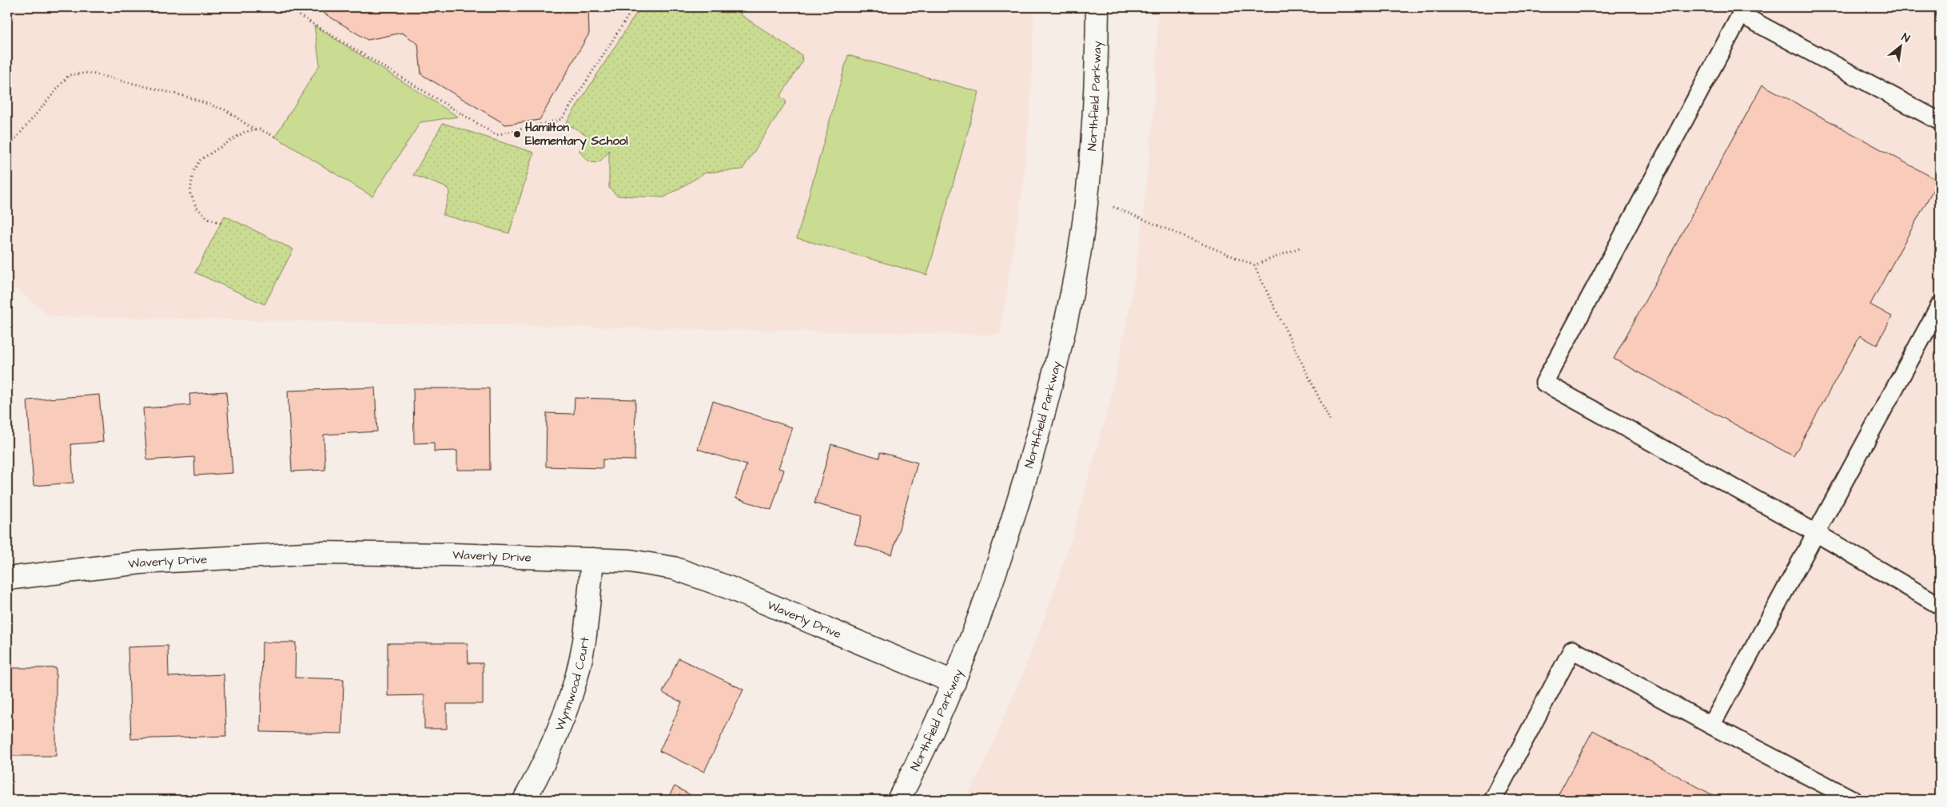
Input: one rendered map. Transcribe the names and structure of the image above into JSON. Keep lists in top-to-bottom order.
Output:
{
  "streets": {
    "street": ["Northfield Parkway", "Waverly Drive", "Wynnwood Court"]
  },
  "crossings": [
    ["Northfield Parkway", "Waverly Drive"],
    ["Waverly Drive", "Wynnwood Court"]
  ],
  "places": ["Hamilton Elementary School"],
  "north": "top right"
}
